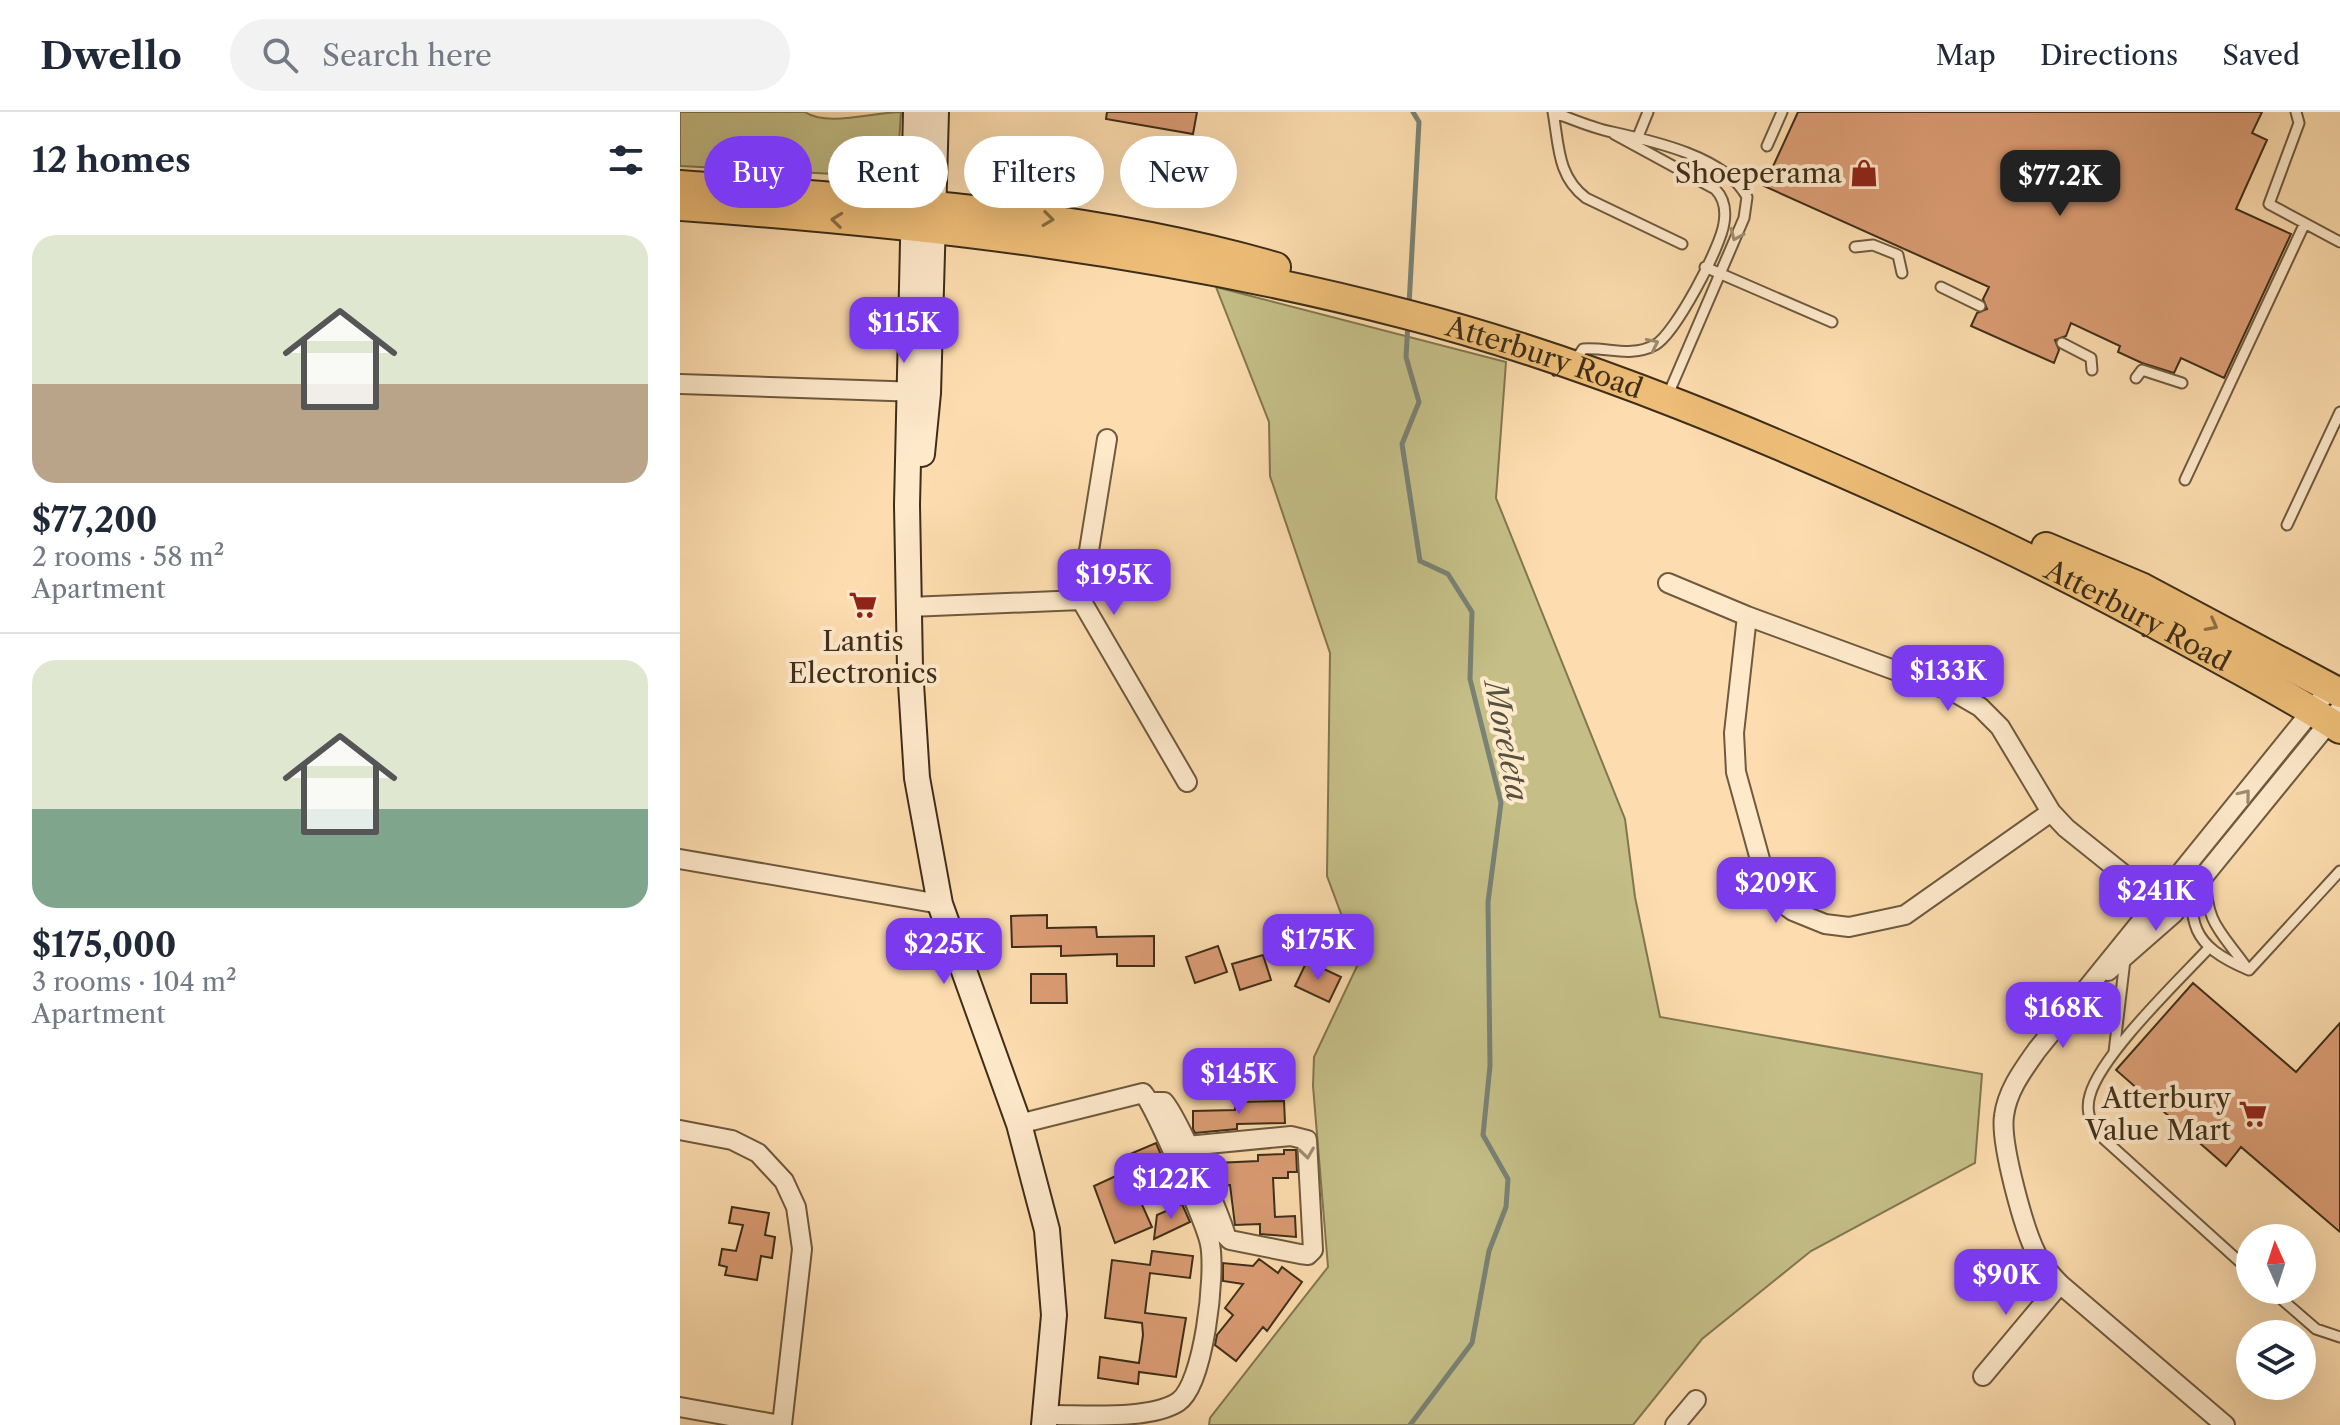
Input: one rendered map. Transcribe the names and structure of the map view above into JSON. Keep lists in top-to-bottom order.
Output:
{
  "streets": {
    "main road": ["Atterbury Road"]
  },
  "water": ["Moreleta"],
  "places": {
    "shop": ["Shoeperama"],
    "supermarket": ["Lantis Electronics", "Atterbury Value Mart"]
  },
  "north": "top",
  "page": {
    "header": "Dwello",
    "search": "Search here",
    "nav": ["Map", "Directions", "Saved"],
    "heading": "12 homes",
    "chip": [
      "Buy",
      "Rent",
      "Filters",
      "New"
    ],
    "price": [
      "$77.2K",
      "$115K",
      "$195K",
      "$133K",
      "$209K",
      "$241K",
      "$175K",
      "$225K",
      "$168K",
      "$145K",
      "$122K",
      "$90K"
    ],
    "list": [
      {
        "name": "$77,200",
        "note": "2 rooms · 58 m² · Apartment"
      },
      {
        "name": "$175,000",
        "note": "3 rooms · 104 m² · Apartment"
      }
    ]
  }
}
